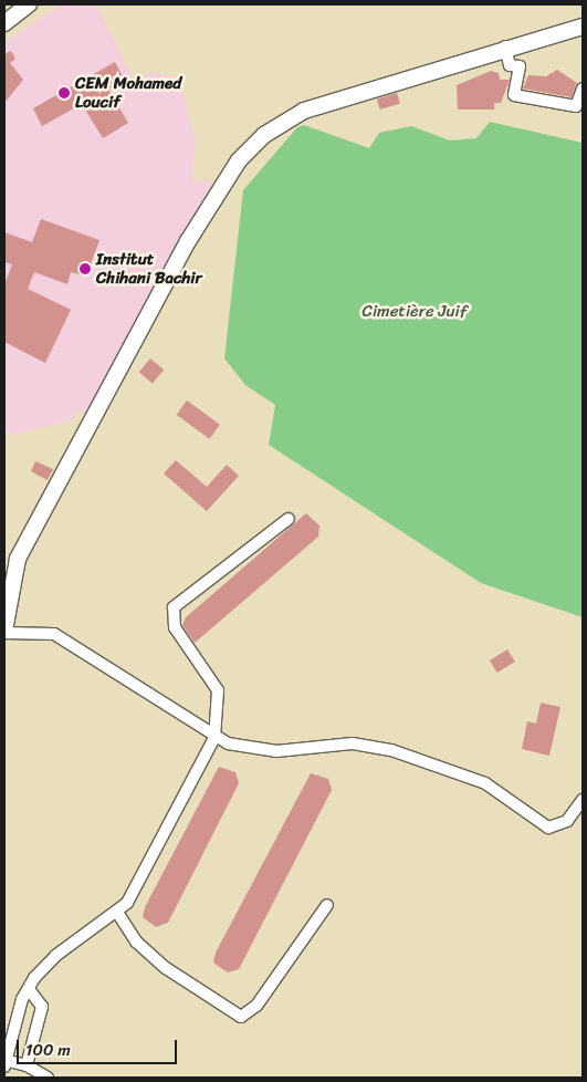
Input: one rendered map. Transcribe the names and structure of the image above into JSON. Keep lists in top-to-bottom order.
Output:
{
  "parks": ["Cimetière Juif"],
  "places": ["CEM Mohamed Loucif", "Institut Chihani Bachir"],
  "scale_bar": "100 m"
}
